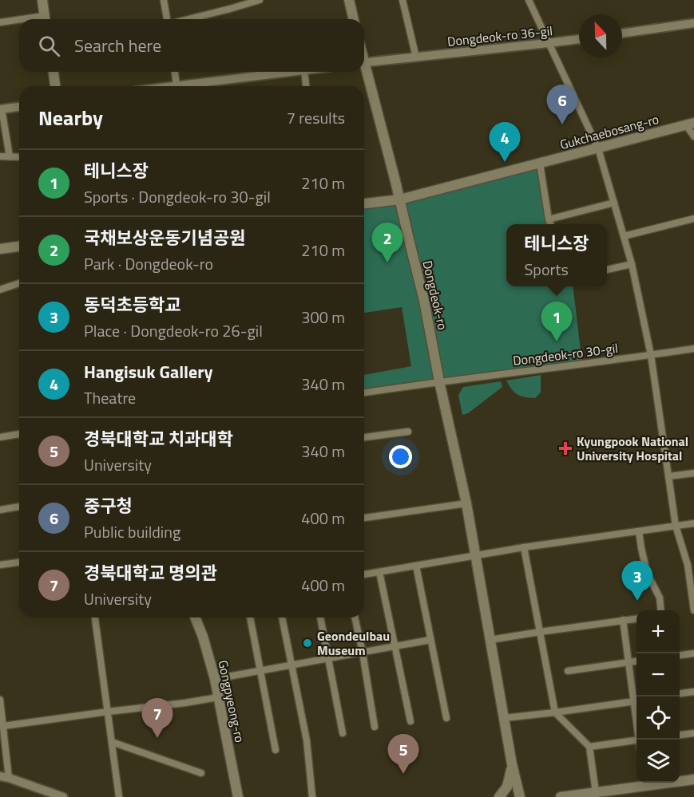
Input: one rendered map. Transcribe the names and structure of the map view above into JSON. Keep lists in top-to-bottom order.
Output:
{
  "streets": {
    "main road": ["Gukchaebosang-ro", "Dongdeok-ro", "Gongpyeong-ro"],
    "street": ["Dongdeok-ro 36-gil", "Dongdeok-ro 30-gil"]
  },
  "crossings": [
    ["Gukchaebosang-ro", "Dongdeok-ro"],
    ["Dongdeok-ro", "Dongdeok-ro 30-gil"]
  ],
  "places": {
    "health": ["Kyungpook National University Hospital"],
    "other": ["Geondeulbau Museum"]
  },
  "north": "top",
  "page": {
    "search": "Search here",
    "pins": [
      "6",
      "4",
      "2",
      "1",
      "3",
      "7",
      "5"
    ],
    "heading": ["Nearby", "7 results"],
    "list": [
      {
        "mark": "1",
        "name": "테니스장",
        "note": "Sports · Dongdeok-ro 30-gil",
        "value": "210 m"
      },
      {
        "mark": "2",
        "name": "국채보상운동기념공원",
        "note": "Park · Dongdeok-ro",
        "value": "210 m"
      },
      {
        "mark": "3",
        "name": "동덕초등학교",
        "note": "Place · Dongdeok-ro 26-gil",
        "value": "300 m"
      },
      {
        "mark": "4",
        "name": "Hangisuk Gallery",
        "note": "Theatre",
        "value": "340 m"
      },
      {
        "mark": "5",
        "name": "경북대학교 치과대학",
        "note": "University",
        "value": "340 m"
      },
      {
        "mark": "6",
        "name": "중구청",
        "note": "Public building",
        "value": "400 m"
      },
      {
        "mark": "7",
        "name": "경북대학교 명의관",
        "note": "University",
        "value": "400 m"
      }
    ],
    "popup": ["테니스장", "Sports"],
    "map_buttons": ["+", "−"]
  }
}
